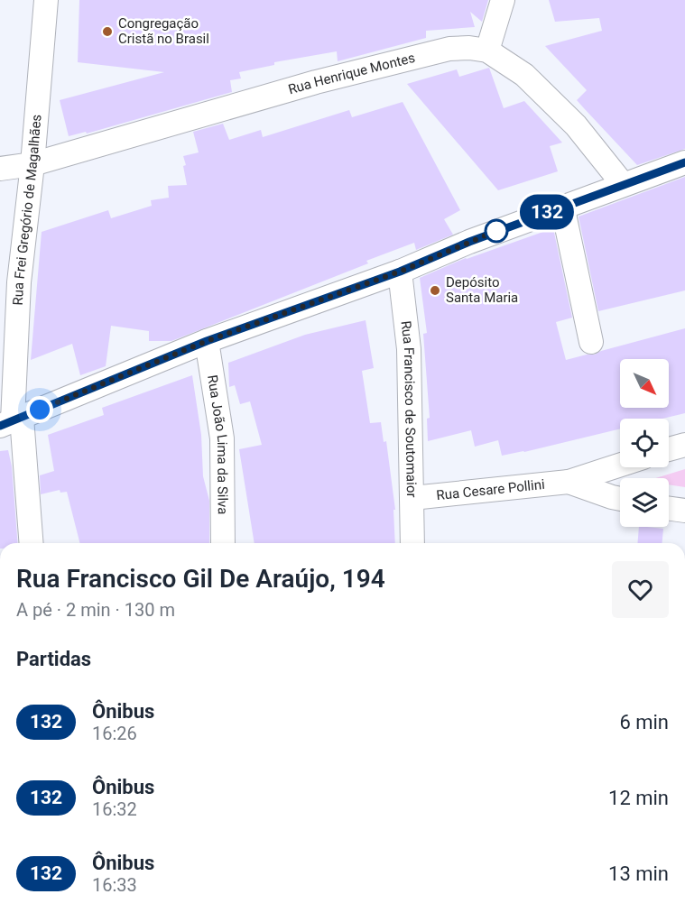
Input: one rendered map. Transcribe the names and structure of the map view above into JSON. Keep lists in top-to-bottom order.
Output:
{
  "streets": {
    "street": [
      "Rua Henrique Montes",
      "Rua Frei Gregório de Magalhães",
      "Rua Francisco de Soutomaior",
      "Rua João Lima da Silva",
      "Rua Cesare Pollini"
    ]
  },
  "crossings": [
    ["Rua Henrique Montes", "Rua Frei Gregório de Magalhães"],
    ["Rua Francisco de Soutomaior", "Rua Cesare Pollini"]
  ],
  "places": ["Congregação Cristã no Brasil", "Depósito Santa Maria"],
  "lines": ["bus line 132"],
  "north": "bottom right",
  "page": {
    "on_map": "132",
    "heading": [
      ["Rua Francisco Gil De Araújo, 194", "A pé · 2 min · 130 m"],
      "Partidas"
    ],
    "list": [
      {
        "mark": "132",
        "name": "Ônibus",
        "note": "16:26",
        "value": "6 min"
      },
      {
        "mark": "132",
        "name": "Ônibus",
        "note": "16:32",
        "value": "12 min"
      },
      {
        "mark": "132",
        "name": "Ônibus",
        "note": "16:33",
        "value": "13 min"
      }
    ]
  }
}
